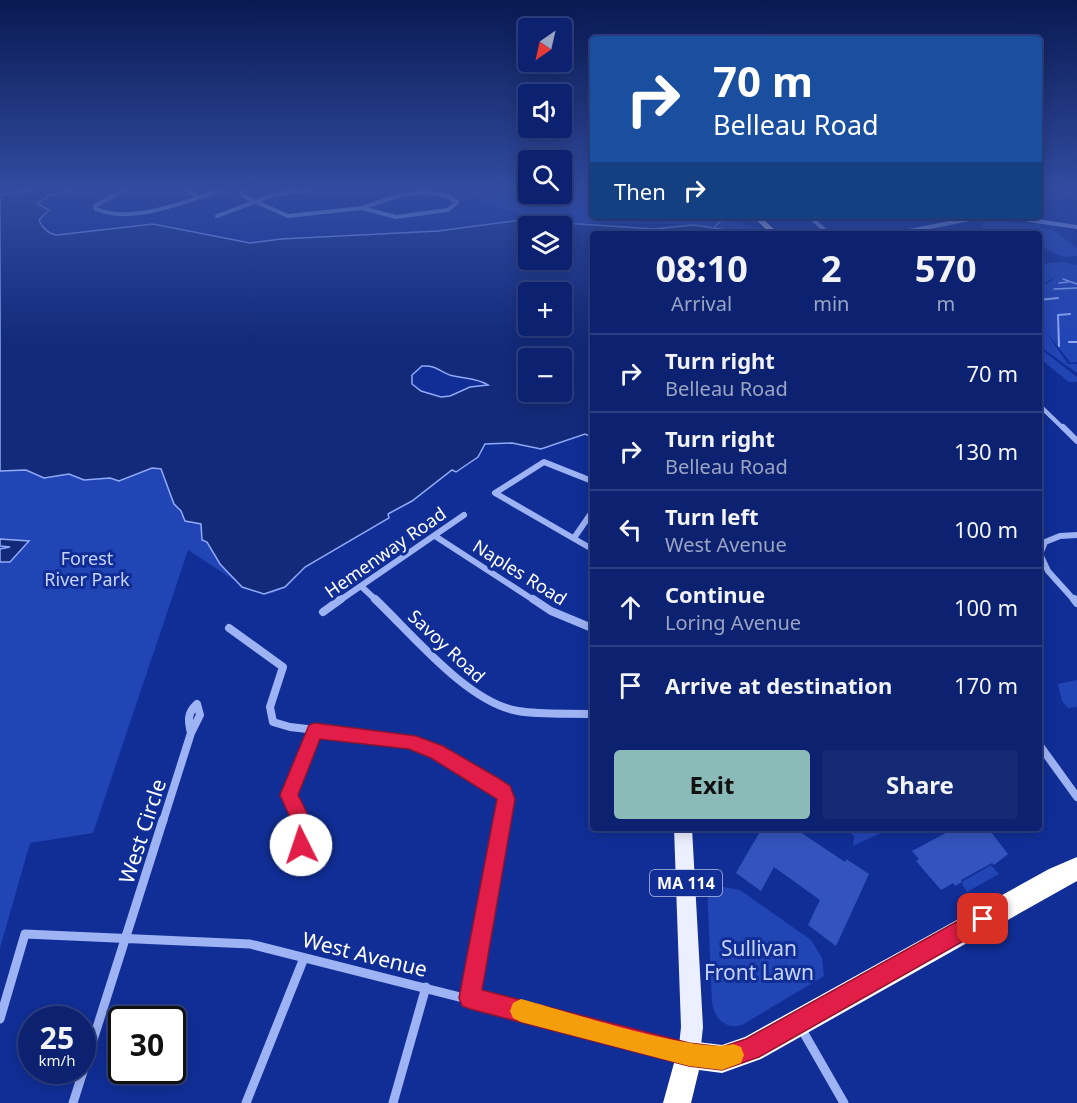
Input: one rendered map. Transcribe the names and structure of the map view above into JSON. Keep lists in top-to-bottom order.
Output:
{
  "streets": {
    "main road": ["MA 114"],
    "street": [
      "Hemenway Road",
      "Naples Road",
      "Savoy Road",
      "West Circle",
      "West Avenue"
    ]
  },
  "crossings": [
    ["Hemenway Road", "Naples Road"],
    ["Hemenway Road", "Savoy Road"],
    ["West Circle", "West Avenue"],
    ["MA 114", "West Avenue"]
  ],
  "parks": ["Forest River Park", "Sullivan Front Lawn"],
  "north": "bottom left",
  "page": {
    "map_buttons": ["+", "−"],
    "turn": ["70 m", "Belleau Road"],
    "then": "Then",
    "eta": [
      "08:10",
      "Arrival",
      "2",
      "min",
      "570",
      "m"
    ],
    "list": [
      {
        "name": "Turn right",
        "note": "Belleau Road",
        "value": "70 m"
      },
      {
        "name": "Turn right",
        "note": "Belleau Road",
        "value": "130 m"
      },
      {
        "name": "Turn left",
        "note": "West Avenue",
        "value": "100 m"
      },
      {
        "name": "Continue",
        "note": "Loring Avenue",
        "value": "100 m"
      },
      {
        "name": "Arrive at destination",
        "value": "170 m"
      }
    ],
    "buttons": ["Exit", "Share"],
    "speed": "25 km/h",
    "limit": "30"
  }
}
